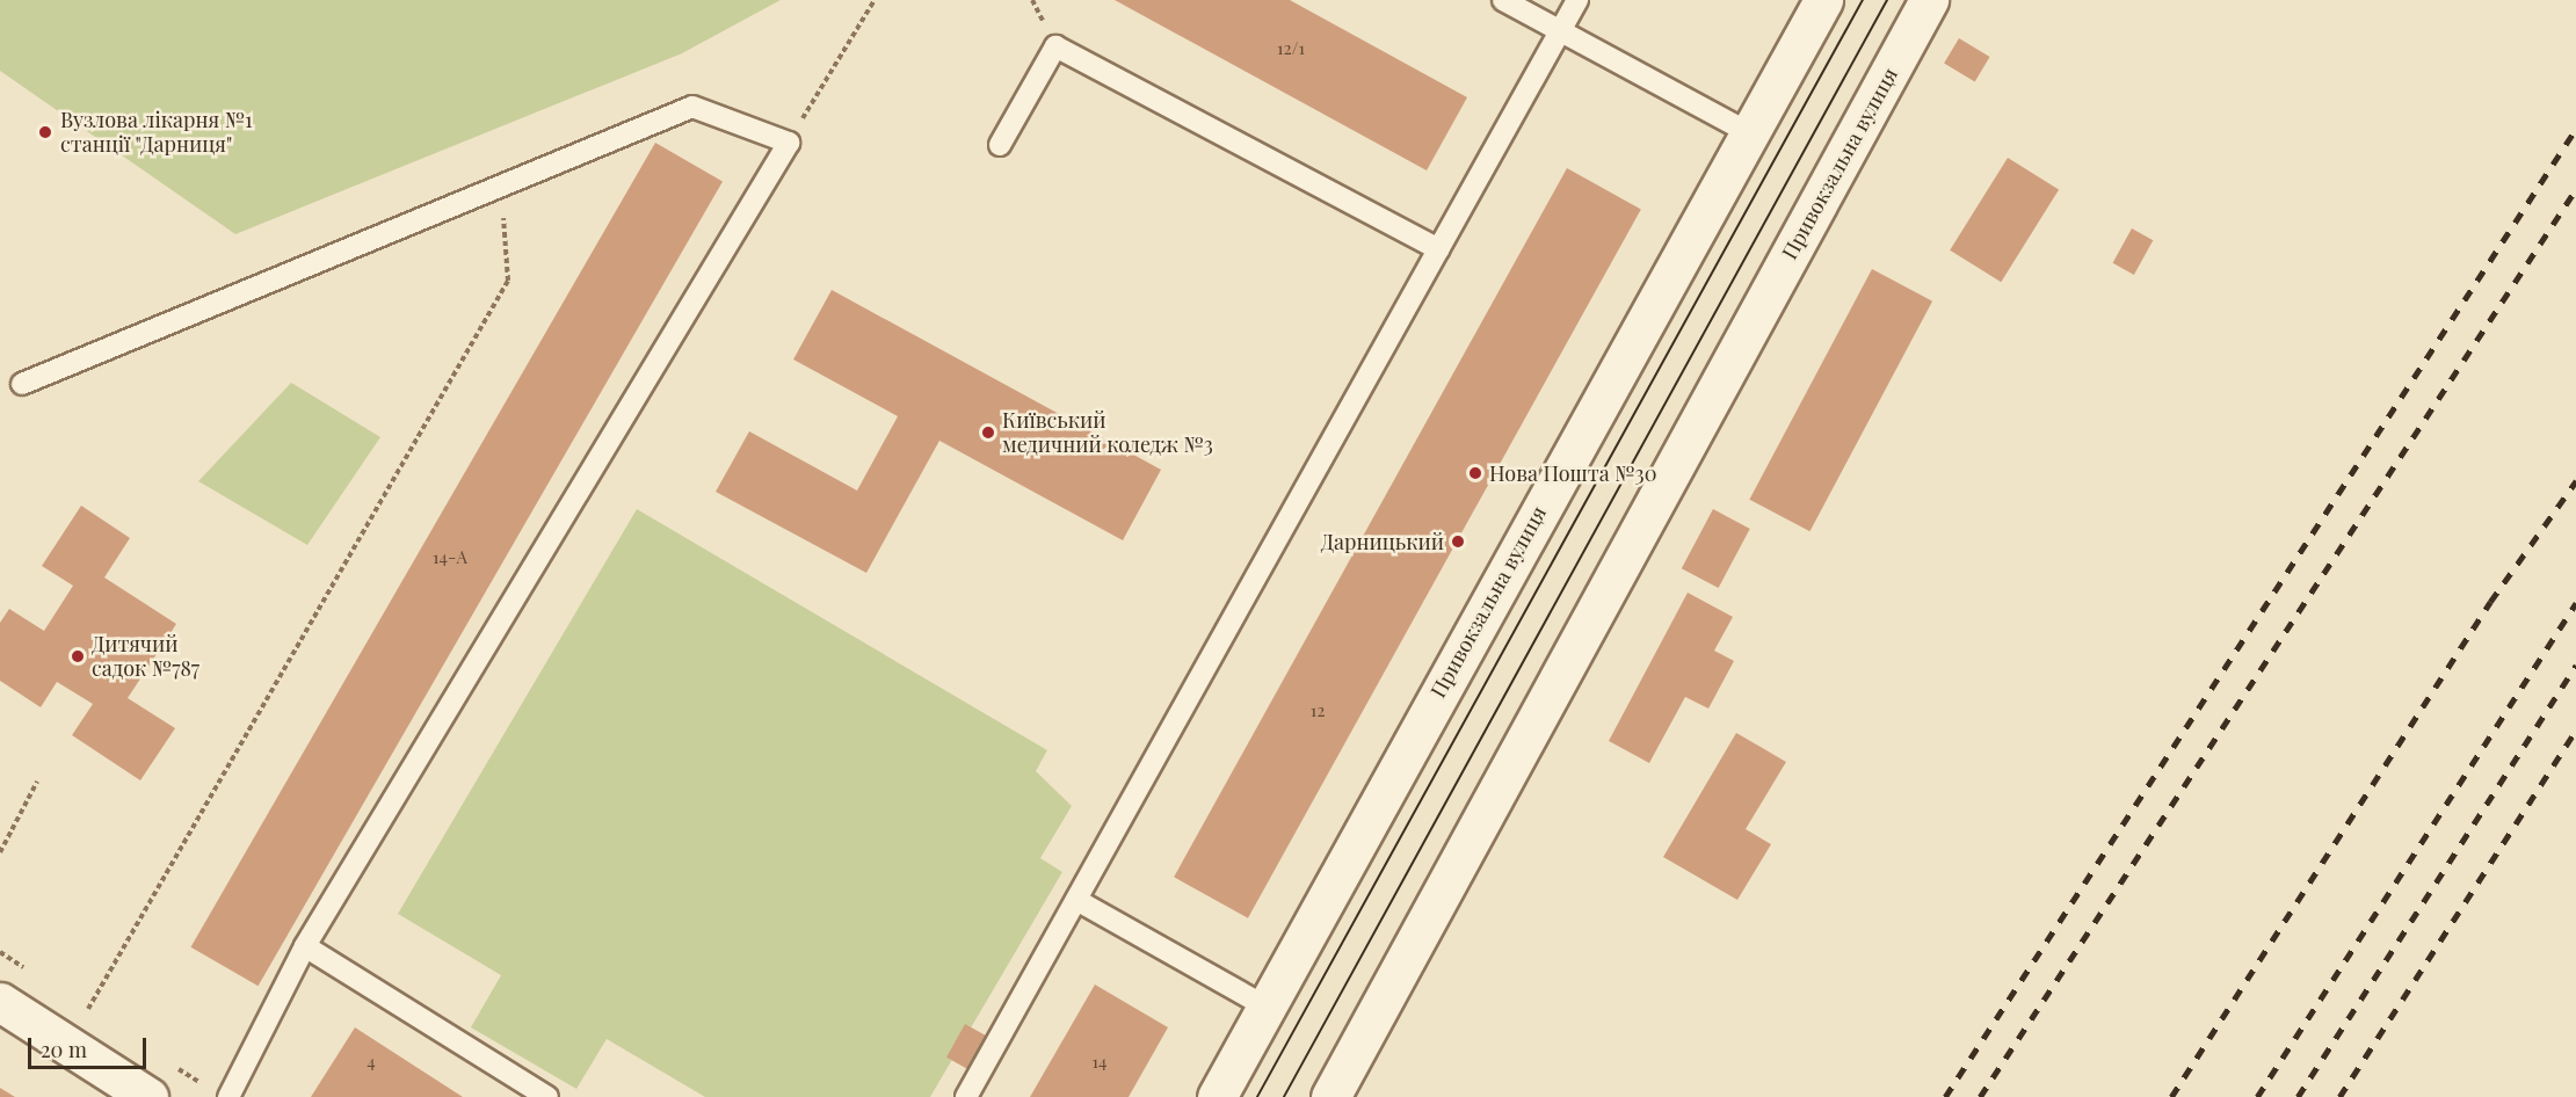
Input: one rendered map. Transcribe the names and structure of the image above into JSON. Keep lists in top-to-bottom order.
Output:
{
  "streets": {
    "main road": ["Привокзальна вулиця"]
  },
  "places": [
    "Вузлова лікарня №1 станції \"Дарниця\"",
    "Київський медичний коледж №3",
    "Нова Пошта №30",
    "Дарницький",
    "Дитячий садок №787"
  ],
  "house_numbers": [
    "12/1",
    "14-А",
    "12",
    "4",
    "14"
  ],
  "scale_bar": "20 m"
}
